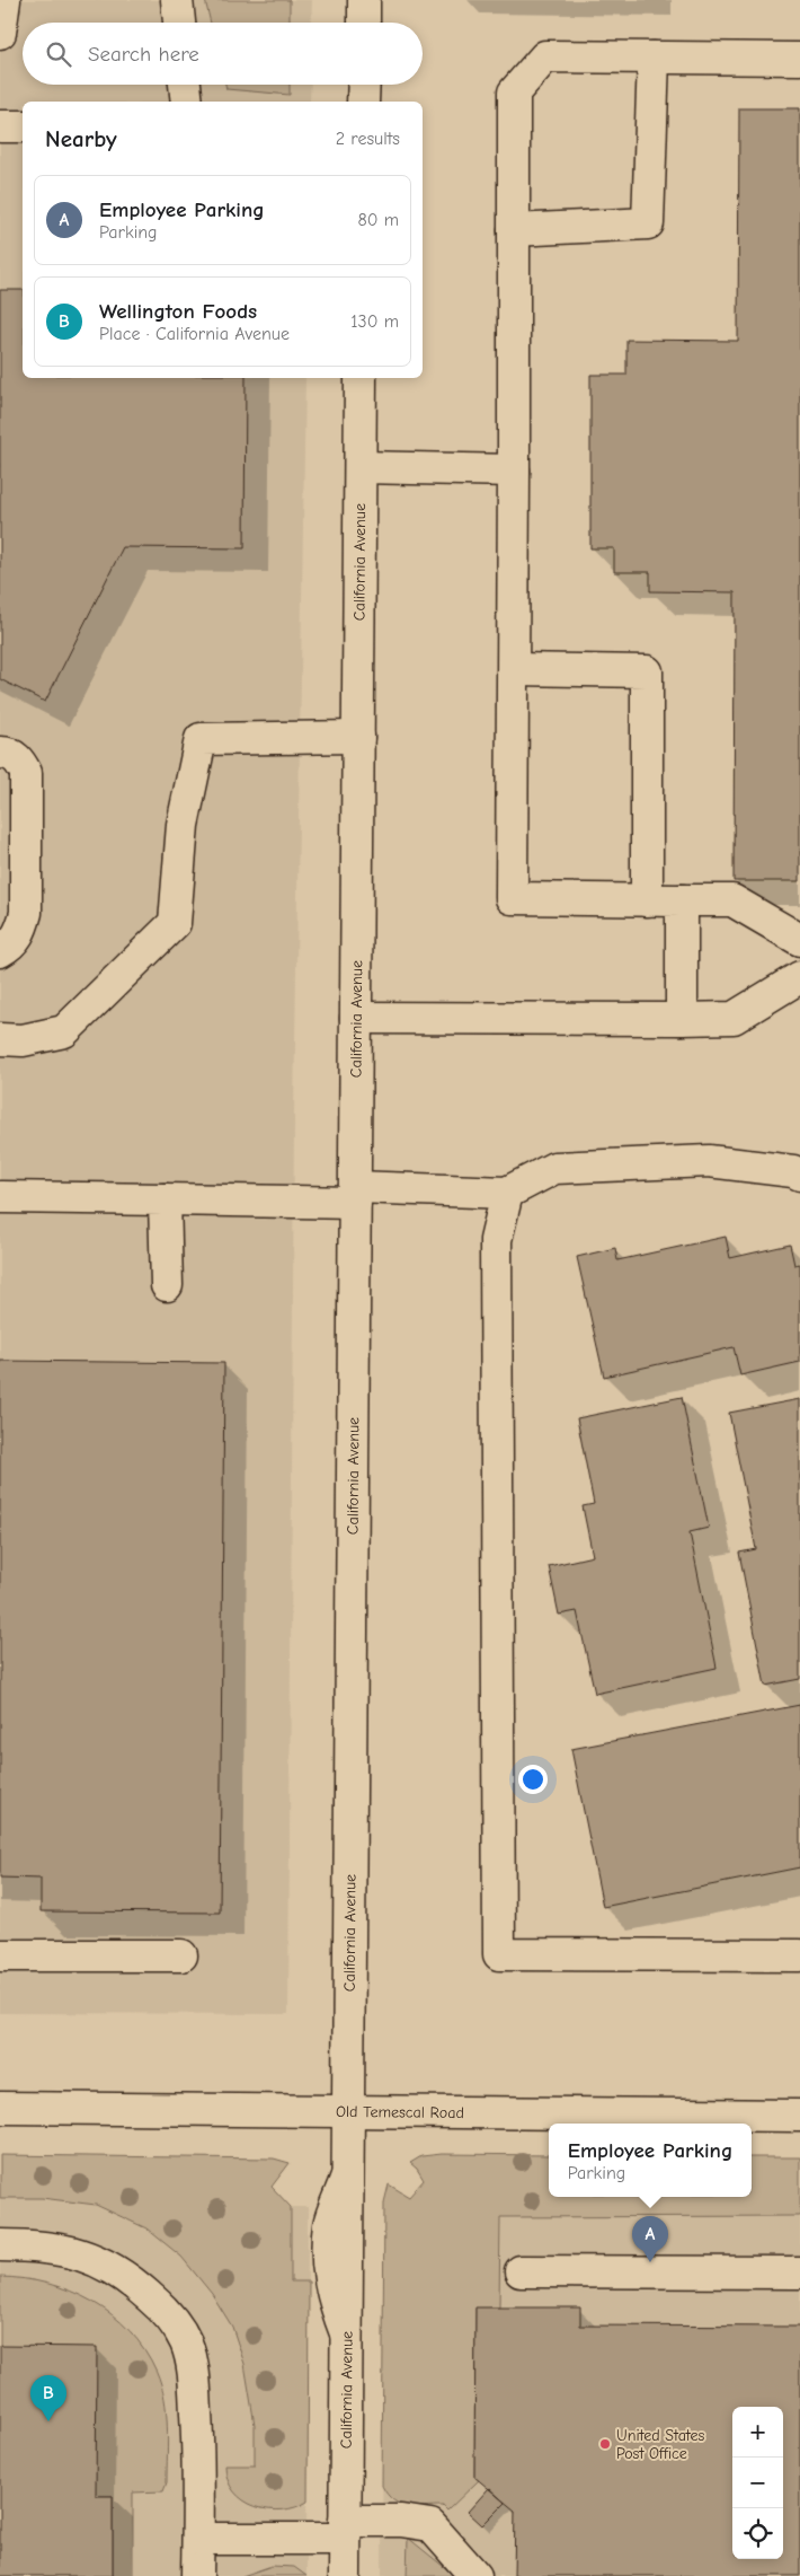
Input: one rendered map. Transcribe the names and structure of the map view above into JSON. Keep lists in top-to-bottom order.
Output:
{
  "streets": {
    "main road": ["California Avenue", "Old Temescal Road"]
  },
  "crossings": [
    ["California Avenue", "Old Temescal Road"]
  ],
  "places": ["United States Post Office"],
  "page": {
    "search": "Search here",
    "heading": ["Nearby", "2 results"],
    "list": [
      {
        "mark": "A",
        "name": "Employee Parking",
        "note": "Parking",
        "value": "80 m"
      },
      {
        "mark": "B",
        "name": "Wellington Foods",
        "note": "Place · California Avenue",
        "value": "130 m"
      }
    ],
    "popup": ["Employee Parking", "Parking"],
    "pins": ["A", "B"],
    "map_buttons": ["+", "−"]
  }
}
